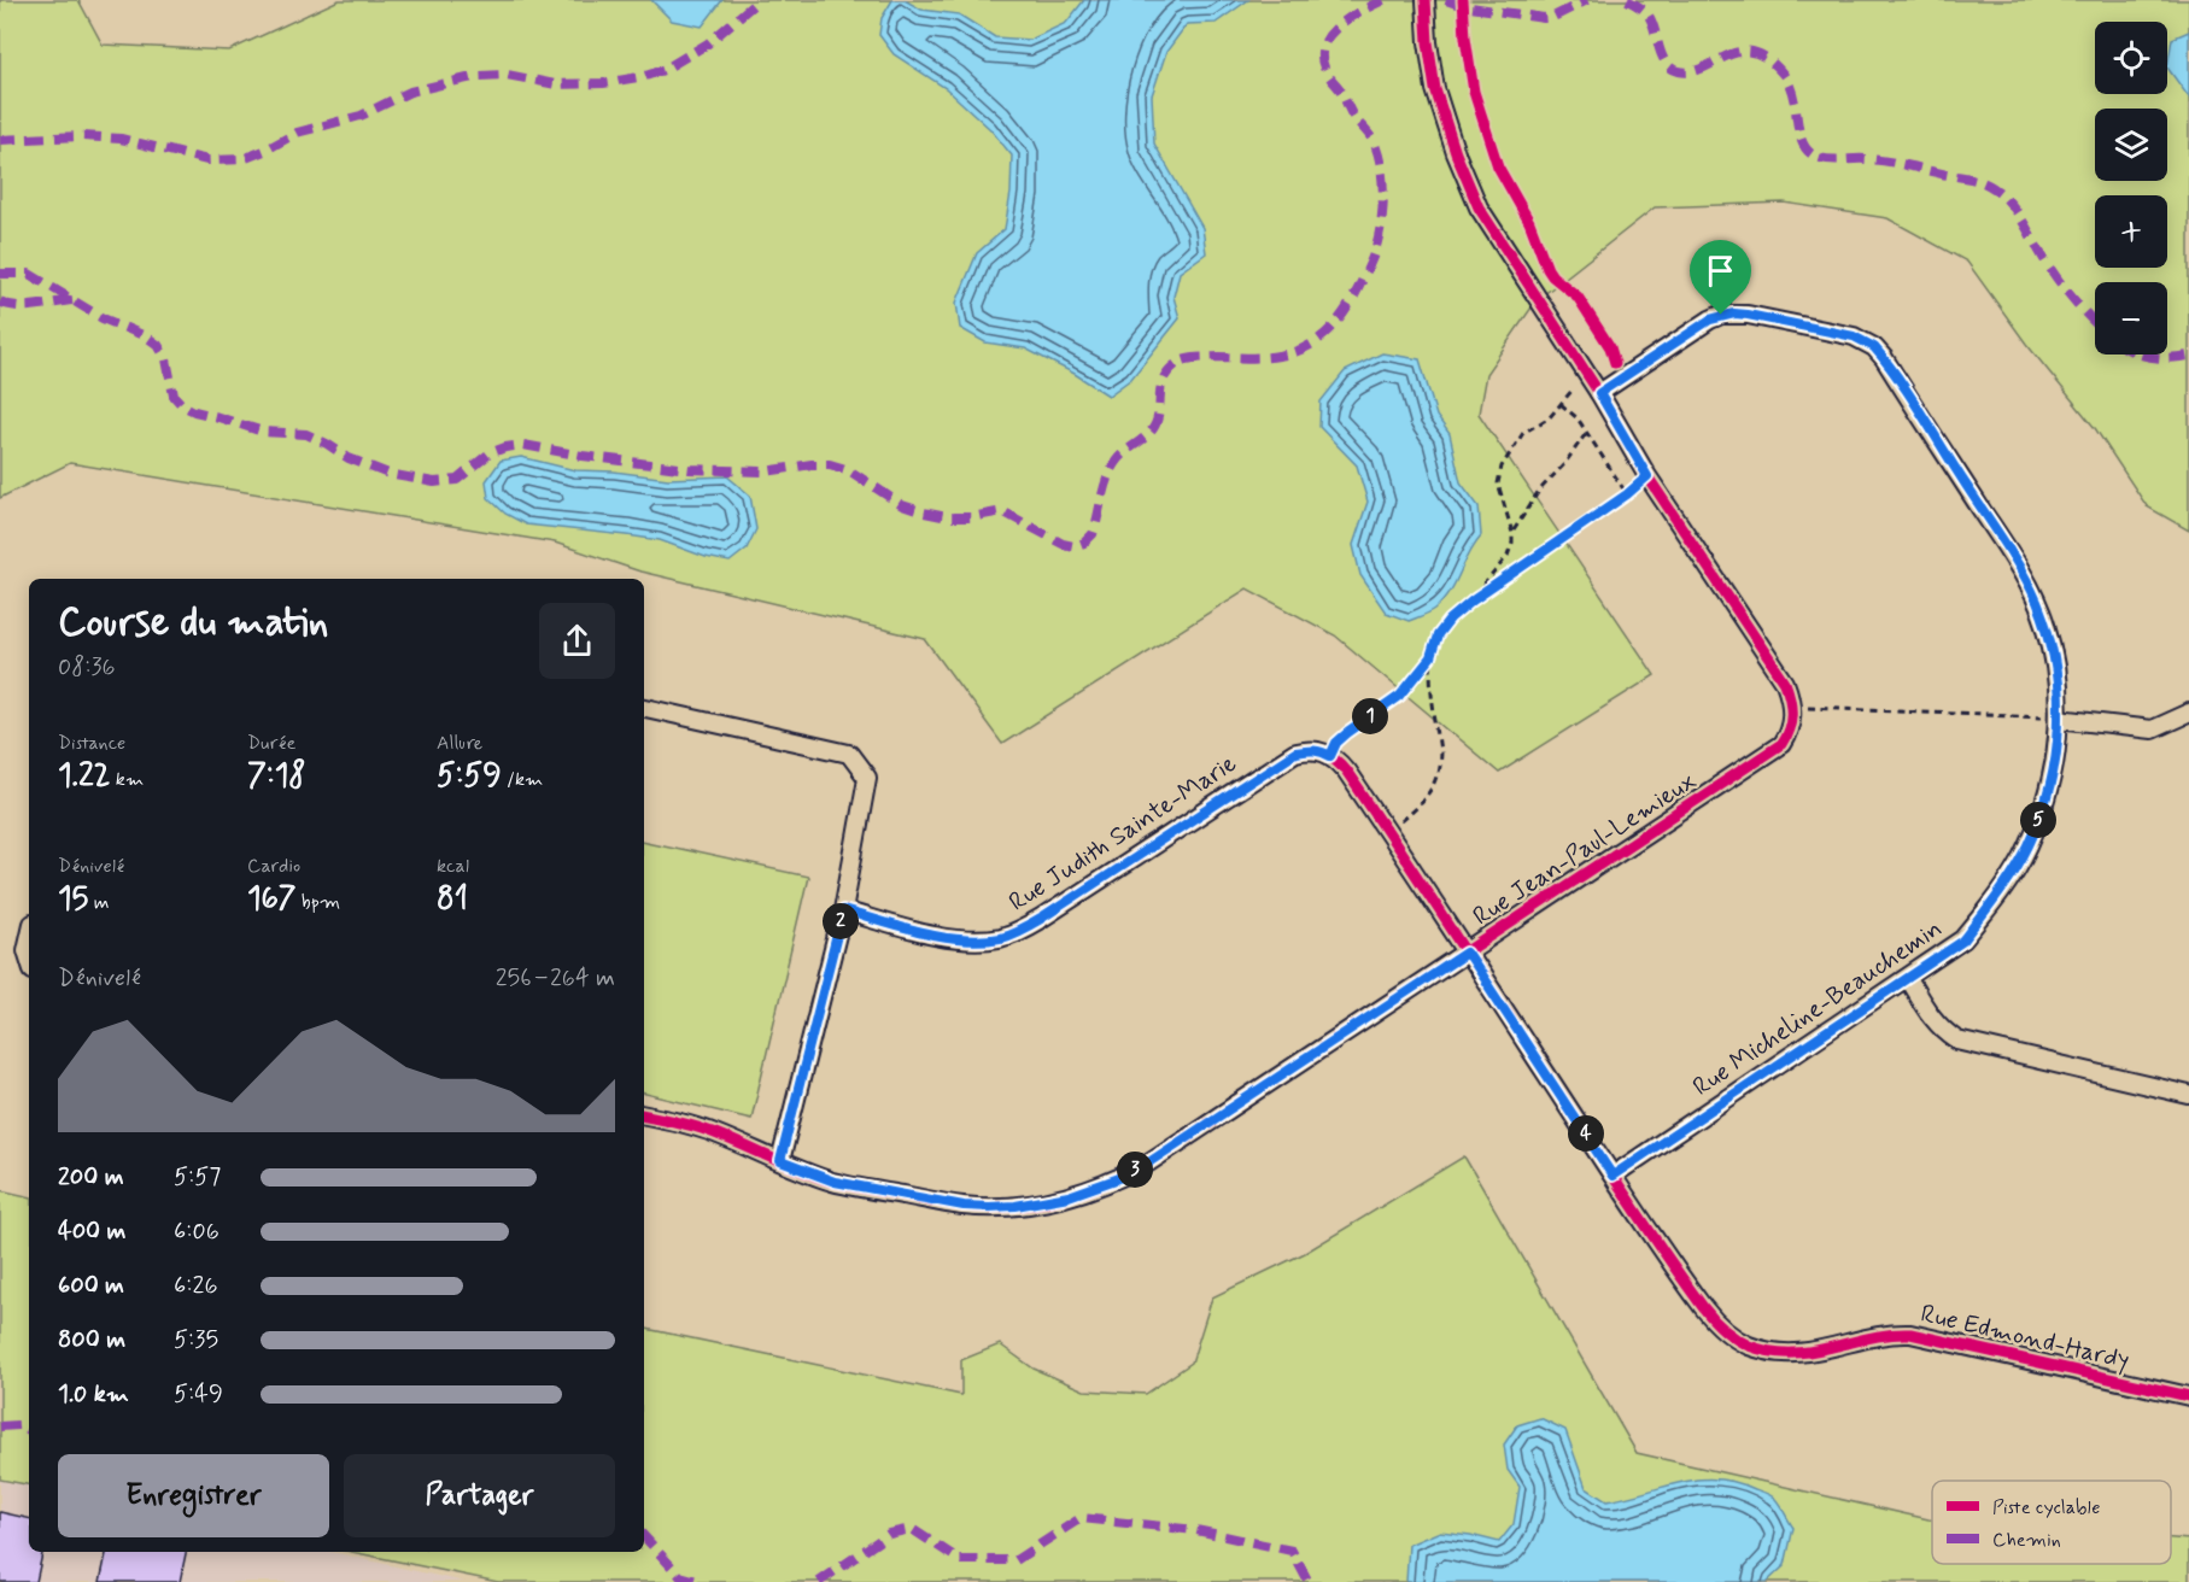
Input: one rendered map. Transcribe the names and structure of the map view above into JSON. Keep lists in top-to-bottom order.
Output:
{
  "streets": {
    "street": [
      "Rue Judith Sainte-Marie",
      "Rue Jean-Paul-Lemieux",
      "Rue Micheline-Beauchemin",
      "Rue Edmond-Hardy"
    ]
  },
  "crossings": [
    ["Rue Judith Sainte-Marie", "Rue Edmond-Hardy"],
    ["Rue Jean-Paul-Lemieux", "Rue Edmond-Hardy"],
    ["Rue Micheline-Beauchemin", "Rue Edmond-Hardy"]
  ],
  "legend": ["Piste cyclable", "Chemin"],
  "page": {
    "map_buttons": ["+", "−"],
    "heading": ["Course du matin", "08:36"],
    "pins": [
      "1",
      "5",
      "2",
      "4",
      "3"
    ],
    "stats": [
      ["Distance", "1.22 km"],
      ["Durée", "7:18"],
      ["Allure", "5:59 /km"],
      ["Dénivelé", "15 m"],
      ["Cardio", "167 bpm"],
      ["kcal", "81"]
    ],
    "chart": ["Dénivelé", "256–264 m"],
    "list": [
      {
        "name": "200 m",
        "note": "5:57"
      },
      {
        "name": "400 m",
        "note": "6:06"
      },
      {
        "name": "600 m",
        "note": "6:26"
      },
      {
        "name": "800 m",
        "note": "5:35"
      },
      {
        "name": "1.0 km",
        "note": "5:49"
      }
    ],
    "buttons": ["Enregistrer", "Partager"]
  }
}
